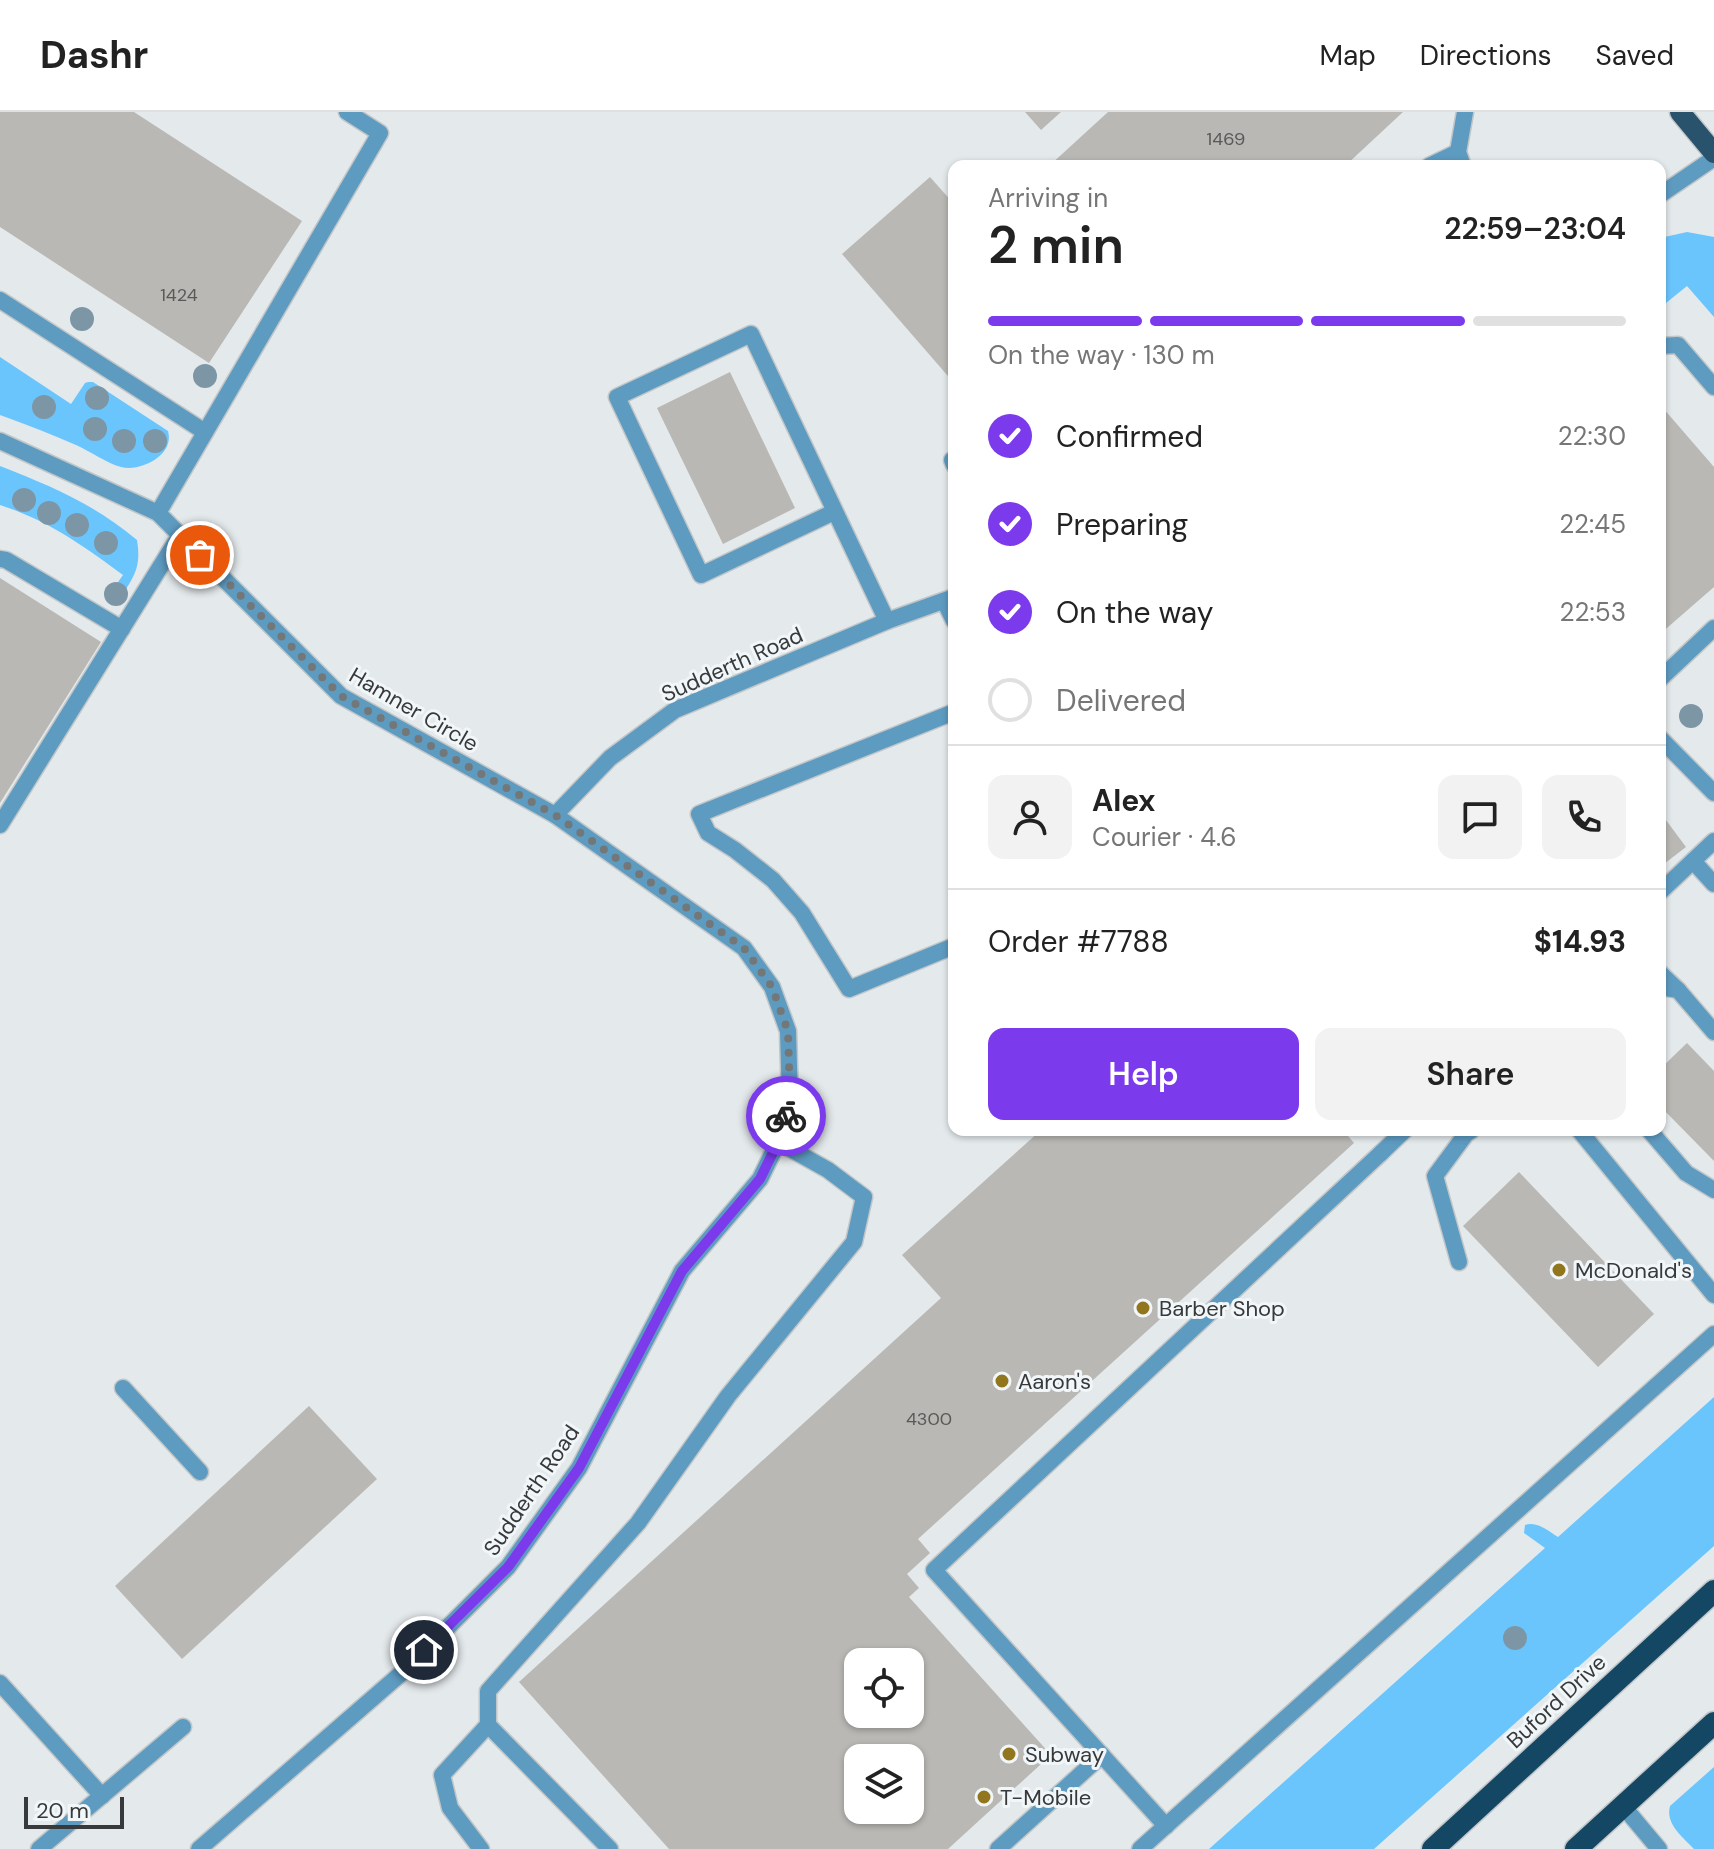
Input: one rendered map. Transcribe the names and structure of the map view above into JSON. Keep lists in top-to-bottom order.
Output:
{
  "streets": {
    "highway": ["Buford Drive"],
    "street": ["Sudderth Road", "Hamner Circle"]
  },
  "crossings": [
    ["Sudderth Road", "Hamner Circle"]
  ],
  "places": [
    "McDonald's",
    "Barber Shop",
    "Aaron's",
    "Subway",
    "T-Mobile"
  ],
  "house_numbers": ["1469", "1424", "4300"],
  "scale_bar": "20 m",
  "page": {
    "header": "Dashr",
    "nav": ["Map", "Directions", "Saved"],
    "heading": ["2 min", "Arriving in", "22:59–23:04"],
    "panel": [
      "Alex",
      "Courier · 4.6",
      "Order #7788",
      "$14.93"
    ],
    "bar": "On the way · 130 m",
    "list": [
      ["Confirmed", "22:30"],
      ["Preparing", "22:45"],
      ["On the way", "22:53"],
      "Delivered"
    ],
    "buttons": ["Help", "Share"],
    "scale": "20 m"
  }
}
